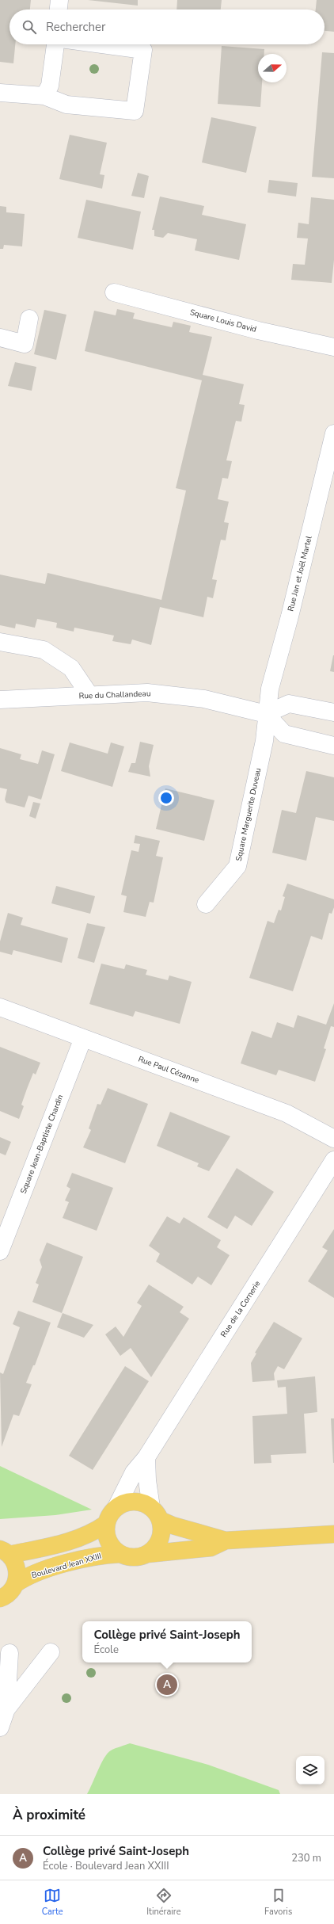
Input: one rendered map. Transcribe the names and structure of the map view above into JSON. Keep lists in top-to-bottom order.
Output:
{
  "streets": {
    "main road": ["Boulevard Jean XXIII"],
    "street": [
      "Square Louis David",
      "Rue Jan et Joël Martel",
      "Rue du Challandeau",
      "Square Marguerite Duveau",
      "Rue Paul Cézanne",
      "Square Jean-Baptiste Chardin",
      "Rue de la Cornerie"
    ]
  },
  "crossings": [
    ["Rue Jan et Joël Martel", "Rue du Challandeau"],
    ["Rue Jan et Joël Martel", "Square Marguerite Duveau"],
    ["Rue du Challandeau", "Square Marguerite Duveau"],
    ["Rue Paul Cézanne", "Square Jean-Baptiste Chardin"],
    ["Rue de la Cornerie", "Boulevard Jean XXIII"]
  ],
  "north": "right",
  "page": {
    "search": "Rechercher",
    "popup": ["Collège privé Saint-Joseph", "École"],
    "pins": "A",
    "heading": "À proximité",
    "list": [
      {
        "mark": "A",
        "name": "Collège privé Saint-Joseph",
        "note": "École · Boulevard Jean XXIII",
        "value": "230 m"
      }
    ],
    "nav": ["Carte", "Itinéraire", "Favoris"]
  }
}
